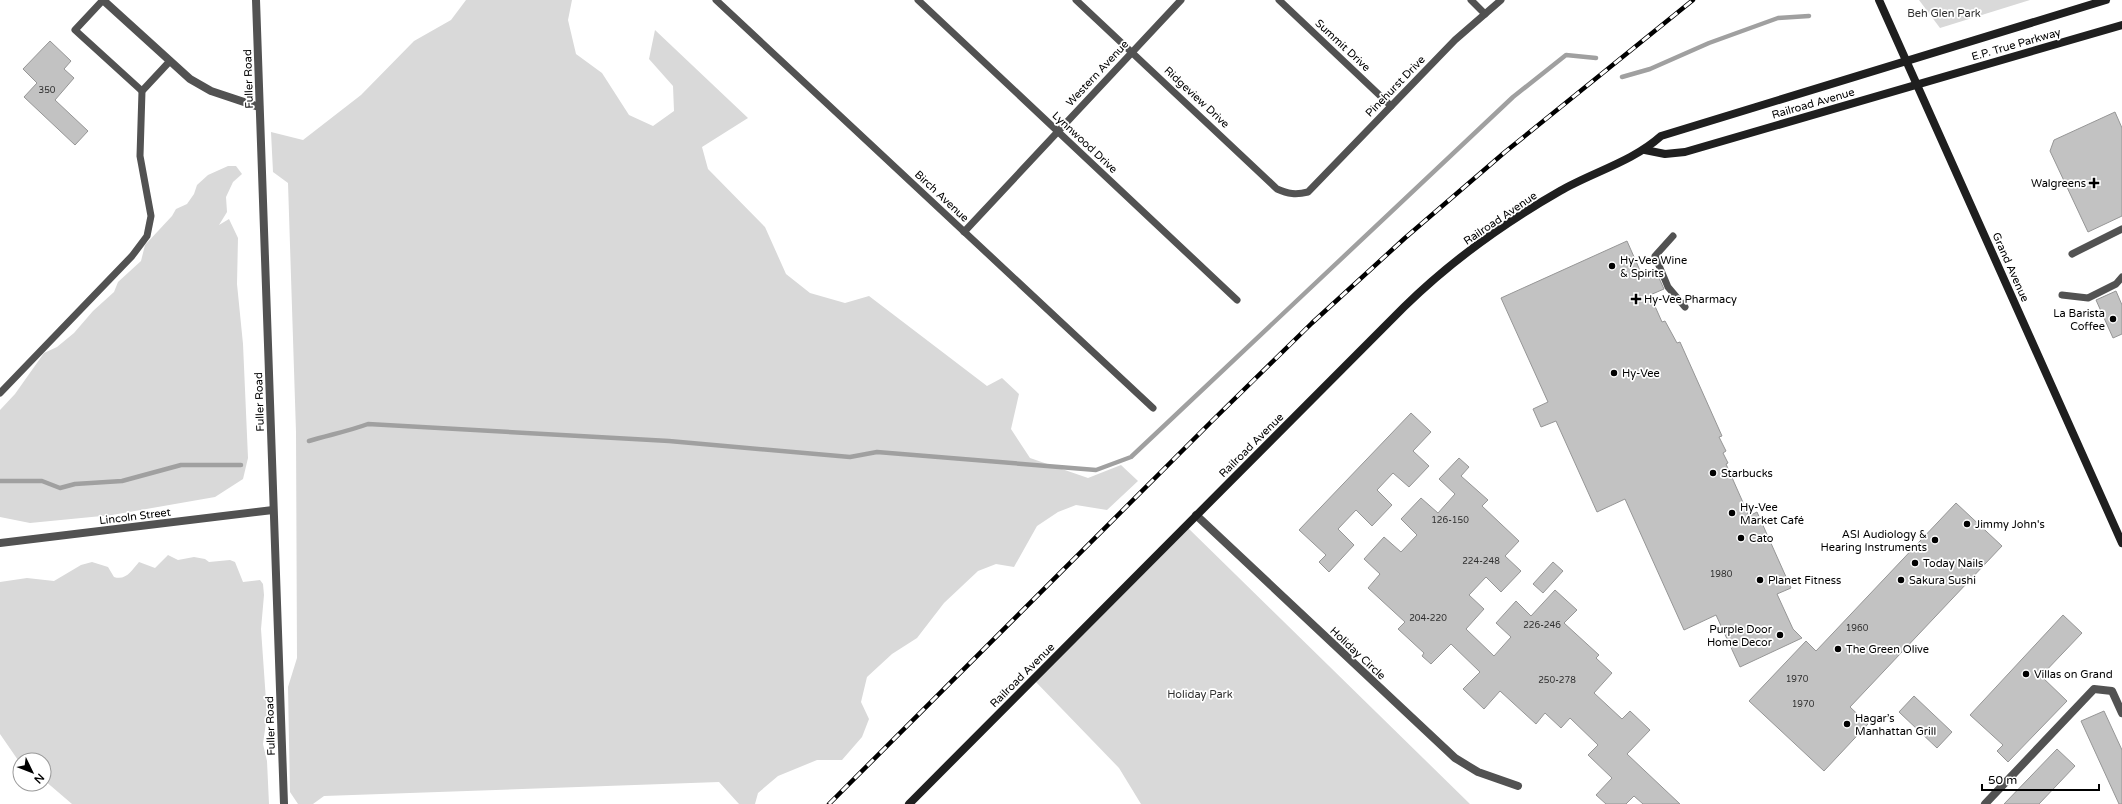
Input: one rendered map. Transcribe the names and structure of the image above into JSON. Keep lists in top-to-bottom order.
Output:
{
  "streets": {
    "main road": ["E.P. True Parkway", "Railroad Avenue", "Grand Avenue"],
    "street": ["Fuller Road", "Lincoln Street", "Holiday Circle"],
    "lane": [
      "Summit Drive",
      "Western Avenue",
      "Pinehurst Drive",
      "Ridgeview Drive",
      "Lynnwood Drive",
      "Birch Avenue"
    ]
  },
  "crossings": [
    ["E.P. True Parkway", "Railroad Avenue"],
    ["E.P. True Parkway", "Grand Avenue"],
    ["Summit Drive", "Pinehurst Drive"],
    ["Western Avenue", "Ridgeview Drive"],
    ["Western Avenue", "Lynnwood Drive"],
    ["Western Avenue", "Birch Avenue"],
    ["Fuller Road", "Lincoln Street"],
    ["Pinehurst Drive", "Ridgeview Drive"],
    ["Railroad Avenue", "Grand Avenue"],
    ["Railroad Avenue", "Holiday Circle"]
  ],
  "parks": ["Beh Glen Park", "Holiday Park"],
  "places": {
    "health": ["Walgreens", "Hy-Vee Pharmacy"],
    "other": [
      "Hy-Vee Wine & Spirits",
      "La Barista Coffee",
      "Hy-Vee",
      "Starbucks",
      "Hy-Vee Market Café",
      "Jimmy John's",
      "Cato",
      "ASI Audiology & Hearing Instruments",
      "Today Nails",
      "Planet Fitness",
      "Sakura Sushi",
      "Purple Door Home Decor",
      "The Green Olive",
      "Villas on Grand",
      "Hagar’s Manhattan Grill"
    ]
  },
  "house_numbers": [
    "350",
    "126-150",
    "224-248",
    "1980",
    "204-220",
    "226-246",
    "1960",
    "1970",
    "250-278",
    "1970"
  ],
  "scale_bar": "50 m",
  "north": "bottom right"
}
